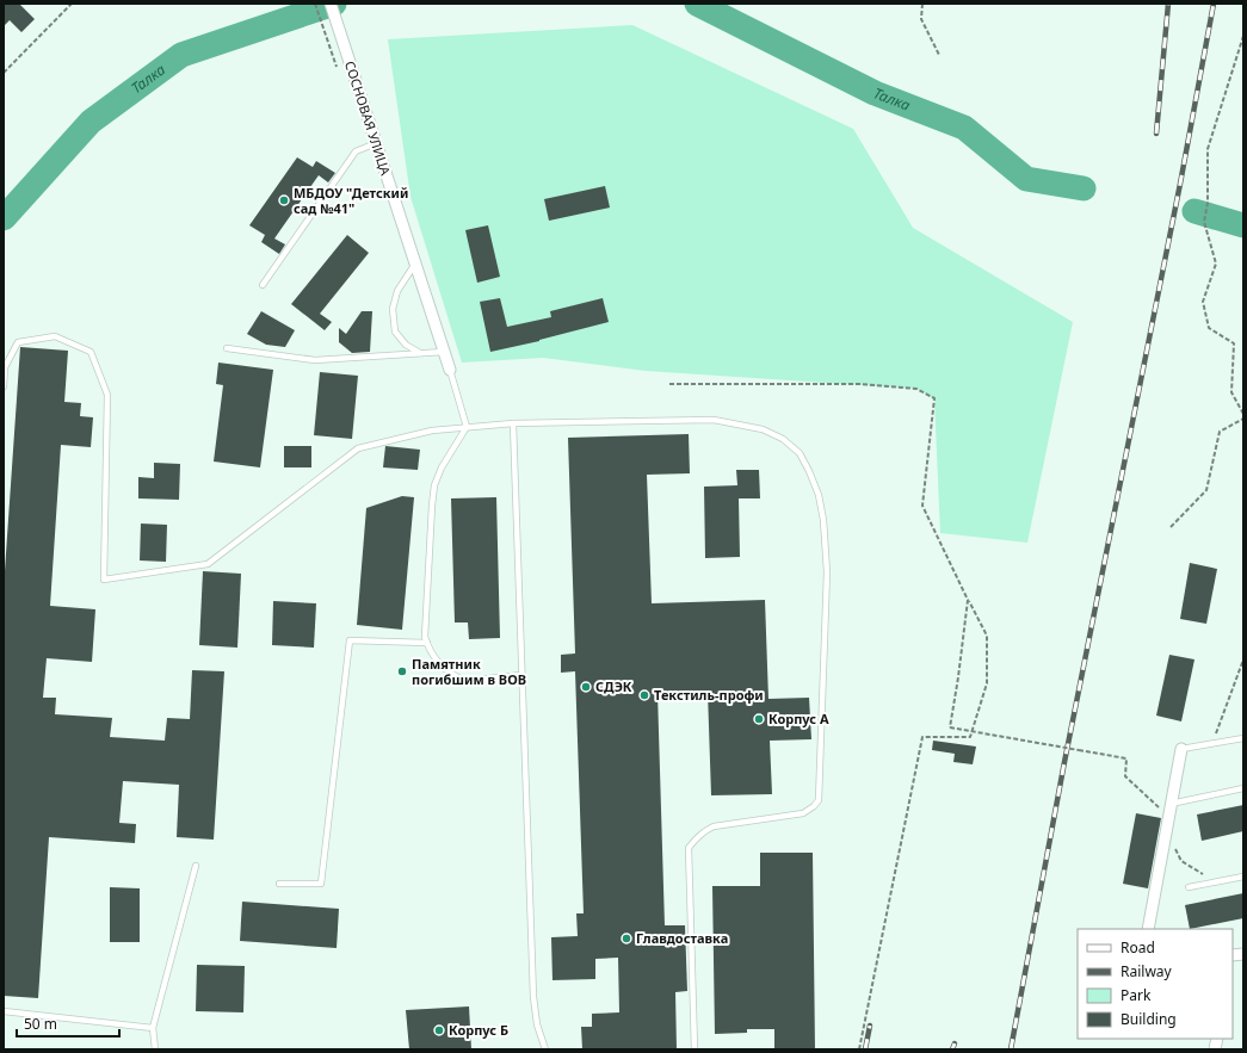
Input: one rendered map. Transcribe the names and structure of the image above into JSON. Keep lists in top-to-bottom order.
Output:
{
  "streets": {
    "street": ["СОСНОВАЯ УЛИЦА"]
  },
  "water": ["Талка"],
  "places": [
    "МБДОУ \"Детский сад №41\"",
    "Памятник погибшим в ВОВ",
    "СДЭК",
    "Текстиль-профи",
    "Корпус А",
    "Главдоставка",
    "Корпус Б"
  ],
  "legend": [
    "Road",
    "Railway",
    "Park",
    "Building"
  ],
  "scale_bar": "50 m"
}
